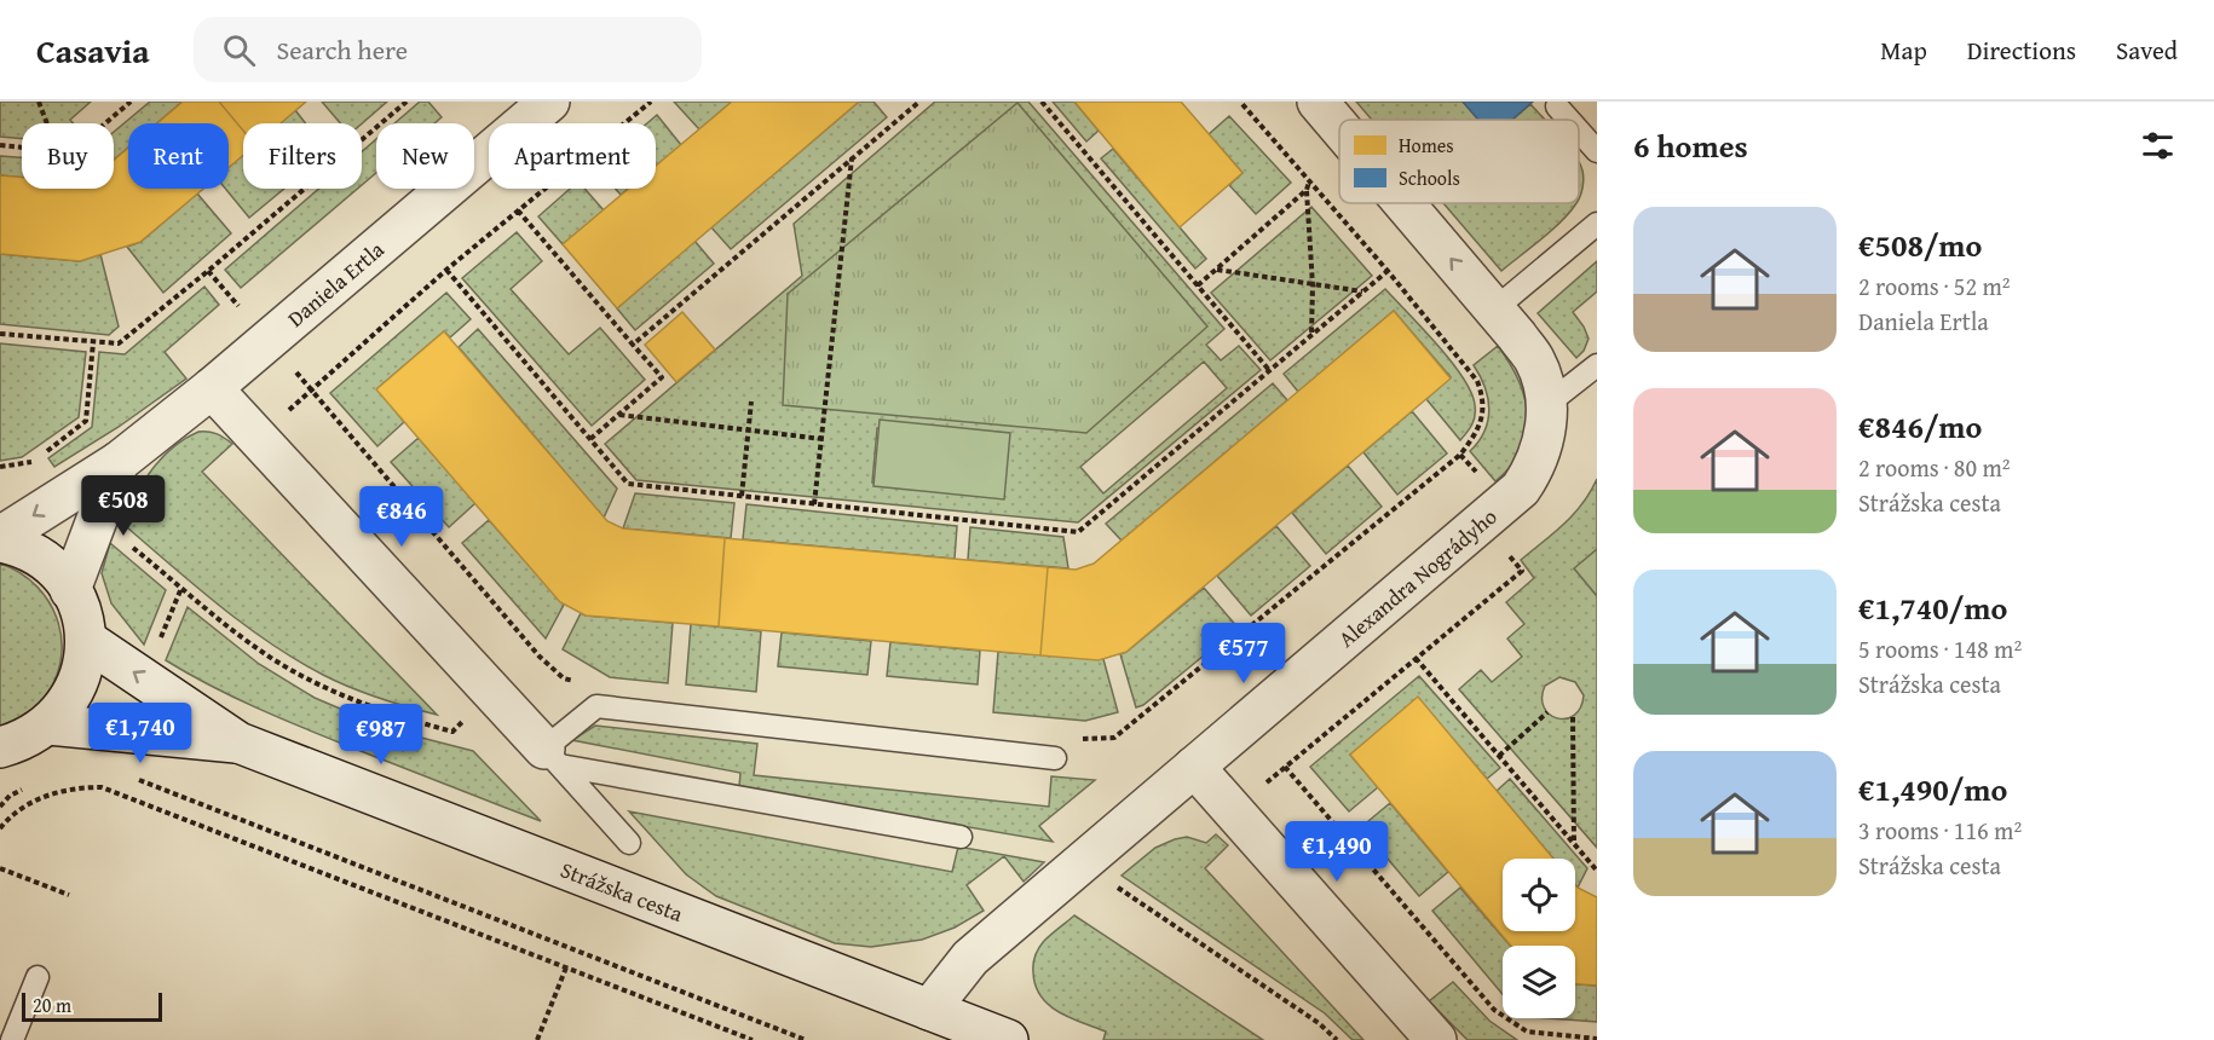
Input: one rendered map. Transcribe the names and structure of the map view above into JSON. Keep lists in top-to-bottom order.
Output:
{
  "streets": {
    "street": ["Daniela Ertla", "Alexandra Nográdyho", "Strážska cesta"]
  },
  "crossings": [
    ["Alexandra Nográdyho", "Strážska cesta"]
  ],
  "legend": ["Homes", "Schools"],
  "scale_bar": "20 m",
  "page": {
    "header": "Casavia",
    "search": "Search here",
    "nav": ["Map", "Directions", "Saved"],
    "heading": "6 homes",
    "chip": [
      "Buy",
      "Rent",
      "Filters",
      "New",
      "Apartment"
    ],
    "list": [
      {
        "name": "€508/mo",
        "note": "2 rooms · 52 m² · Daniela Ertla"
      },
      {
        "name": "€846/mo",
        "note": "2 rooms · 80 m² · Strážska cesta"
      },
      {
        "name": "€1,740/mo",
        "note": "5 rooms · 148 m² · Strážska cesta"
      },
      {
        "name": "€1,490/mo",
        "note": "3 rooms · 116 m² · Strážska cesta"
      }
    ],
    "price": [
      "€508",
      "€846",
      "€577",
      "€1,740",
      "€987",
      "€1,490"
    ],
    "scale": "20 m"
  }
}
